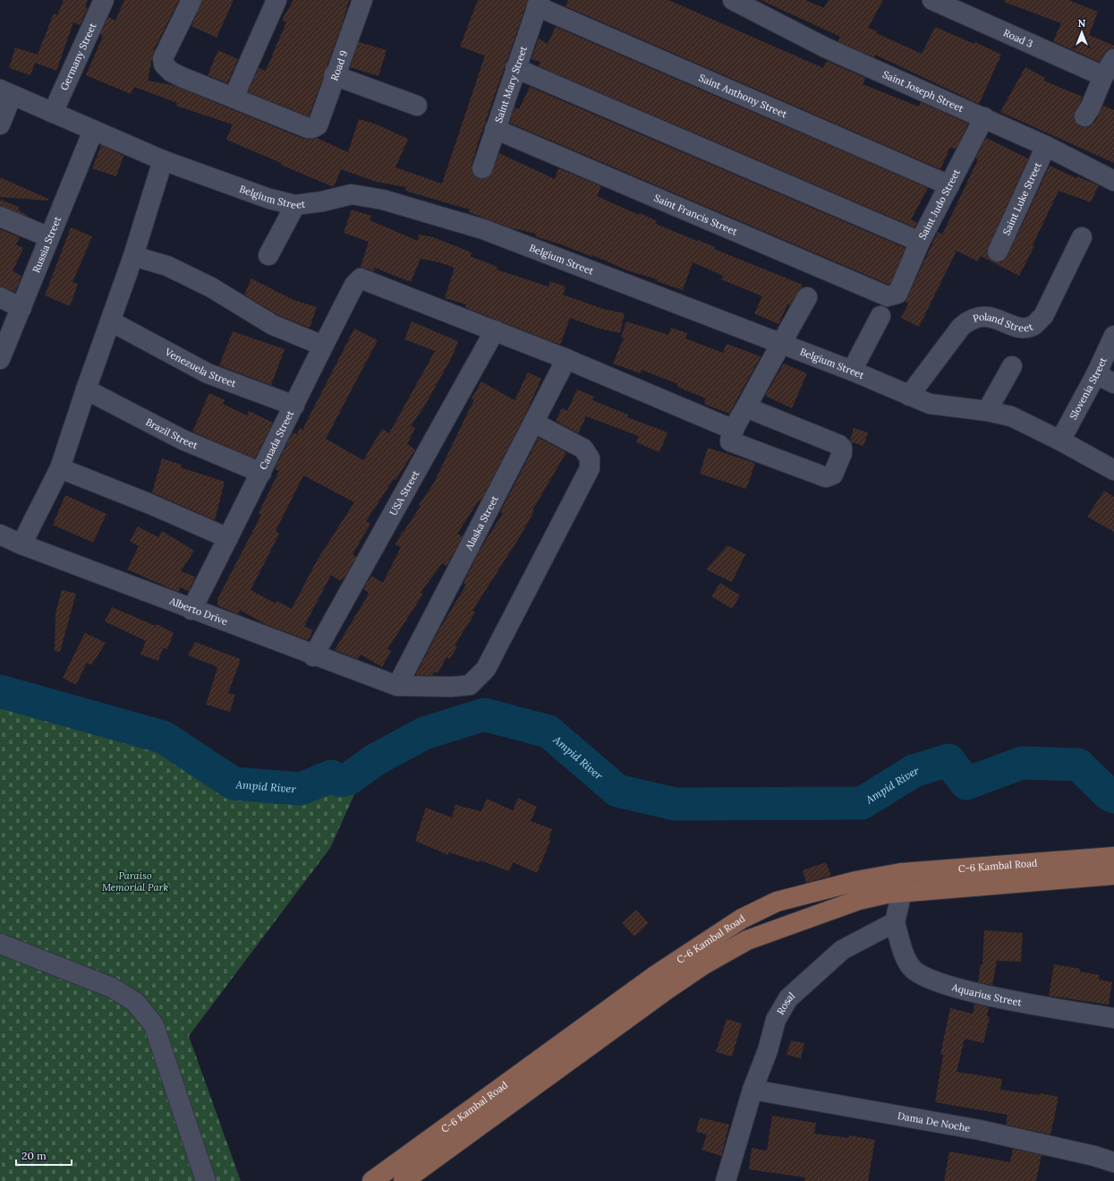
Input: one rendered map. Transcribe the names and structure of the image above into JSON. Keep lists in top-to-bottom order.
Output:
{
  "streets": {
    "main road": ["C-6 Kambal Road"],
    "street": [
      "Road 3",
      "Germany Street",
      "Road 9",
      "Saint Mary Street",
      "Saint Joseph Street",
      "Saint Anthony Street",
      "Belgium Street",
      "Saint Luke Street",
      "Saint Judo Street",
      "Saint Francis Street",
      "Russia Street",
      "Poland Street",
      "Venezuela Street",
      "Slovenia Street",
      "Brazil Street",
      "Canada Street",
      "USA Street",
      "Alaska Street",
      "Alberto Drive",
      "Aquarius Street",
      "Rosal",
      "Dama De Noche"
    ]
  },
  "crossings": [
    ["Germany Street", "Belgium Street"],
    ["Saint Mary Street", "Saint Anthony Street"],
    ["Saint Mary Street", "Saint Francis Street"],
    ["Saint Joseph Street", "Saint Luke Street"],
    ["Saint Joseph Street", "Saint Judo Street"],
    ["Saint Anthony Street", "Saint Judo Street"],
    ["Belgium Street", "Russia Street"],
    ["Belgium Street", "Poland Street"],
    ["Belgium Street", "Slovenia Street"],
    ["Saint Judo Street", "Saint Francis Street"],
    ["Venezuela Street", "Canada Street"],
    ["Brazil Street", "Canada Street"],
    ["Canada Street", "USA Street"],
    ["Canada Street", "Alberto Drive"],
    ["USA Street", "Alberto Drive"],
    ["Alaska Street", "Alberto Drive"],
    ["Aquarius Street", "Rosal"],
    ["Rosal", "Dama De Noche"]
  ],
  "water": ["Ampid River"],
  "parks": ["Paraiso Memorial Park"],
  "scale_bar": "20 m",
  "north": "top"
}
